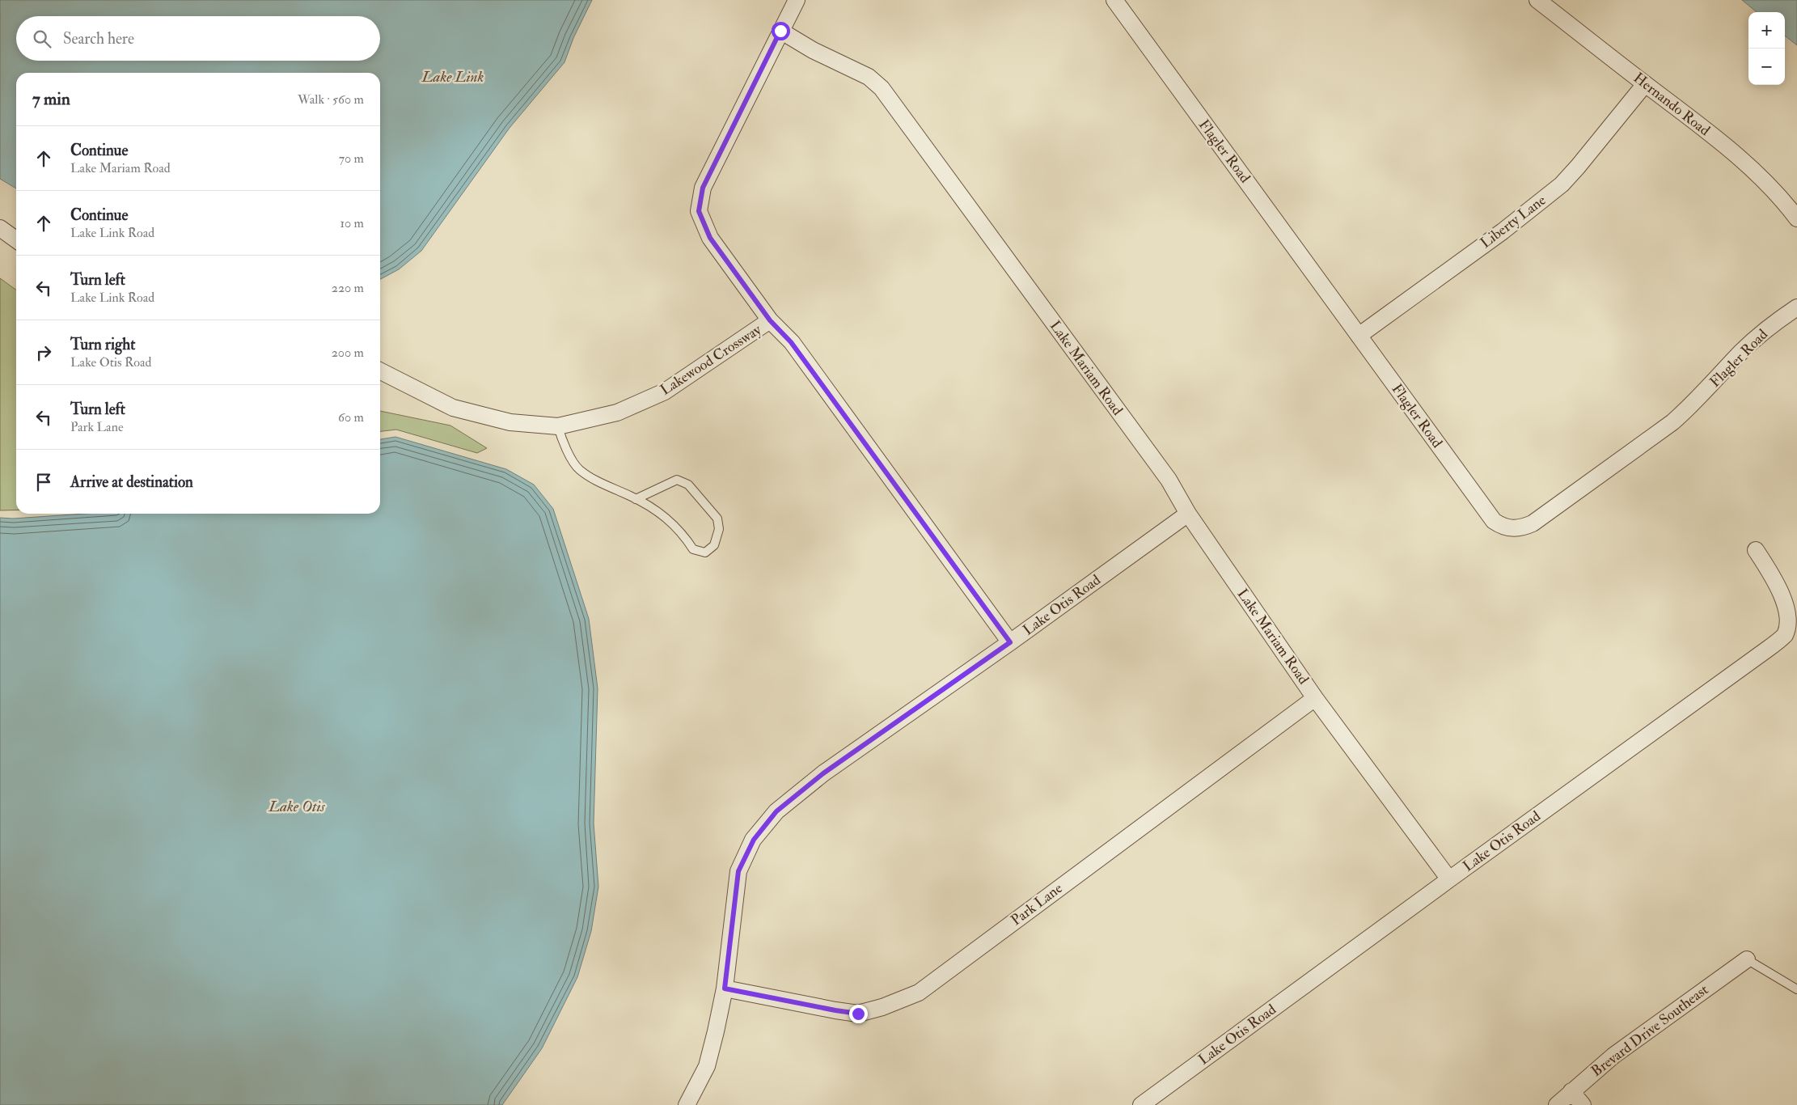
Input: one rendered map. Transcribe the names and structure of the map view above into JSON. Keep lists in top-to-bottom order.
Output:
{
  "streets": {
    "street": [
      "Hernando Road",
      "Flagler Road",
      "Liberty Lane",
      "Lakewood Crossway",
      "Lake Mariam Road",
      "Lake Otis Road",
      "Park Lane",
      "Brevard Drive Southeast"
    ]
  },
  "crossings": [
    ["Hernando Road", "Liberty Lane"],
    ["Flagler Road", "Liberty Lane"],
    ["Lake Mariam Road", "Lake Otis Road"],
    ["Lake Mariam Road", "Park Lane"],
    ["Lake Otis Road", "Park Lane"]
  ],
  "water": ["Lake Link", "Lake Otis"],
  "page": {
    "map_buttons": ["+", "−"],
    "search": "Search here",
    "heading": ["7 min", "Walk · 560 m"],
    "list": [
      ["Continue", "Lake Mariam Road", "70 m"],
      ["Continue", "Lake Link Road", "10 m"],
      ["Turn left", "Lake Link Road", "220 m"],
      ["Turn right", "Lake Otis Road", "200 m"],
      ["Turn left", "Park Lane", "60 m"],
      "Arrive at destination"
    ]
  }
}
